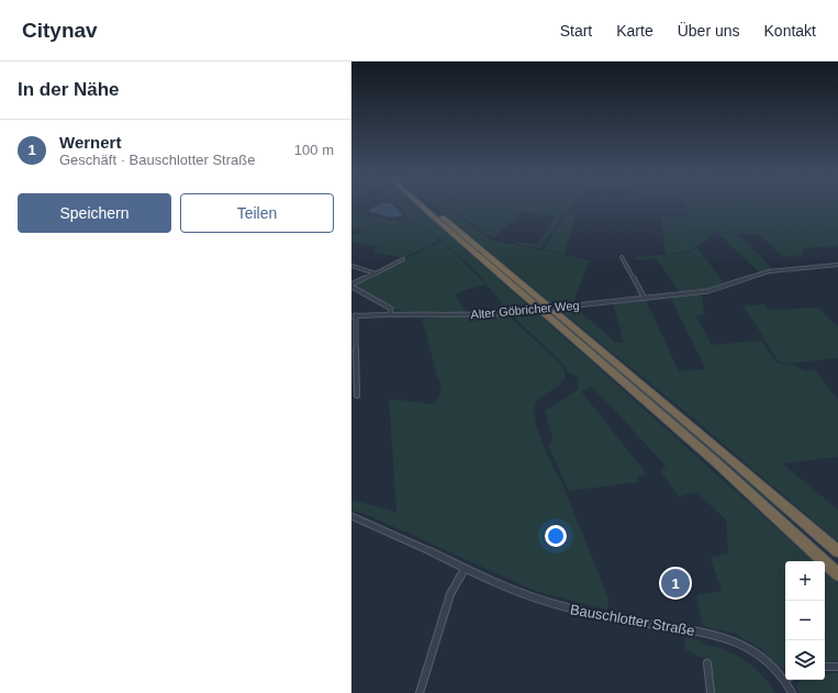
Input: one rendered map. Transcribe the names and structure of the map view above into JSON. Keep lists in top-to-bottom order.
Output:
{
  "streets": {
    "street": ["Alter Göbricher Weg", "Bauschlotter Straße"]
  },
  "page": {
    "header": "Citynav",
    "nav": [
      "Start",
      "Karte",
      "Über uns",
      "Kontakt"
    ],
    "heading": "In der Nähe",
    "list": [
      {
        "mark": "1",
        "name": "Wernert",
        "note": "Geschäft · Bauschlotter Straße",
        "value": "100 m"
      }
    ],
    "buttons": ["Speichern", "Teilen"],
    "map_buttons": ["+", "−"],
    "pins": "1"
  }
}
